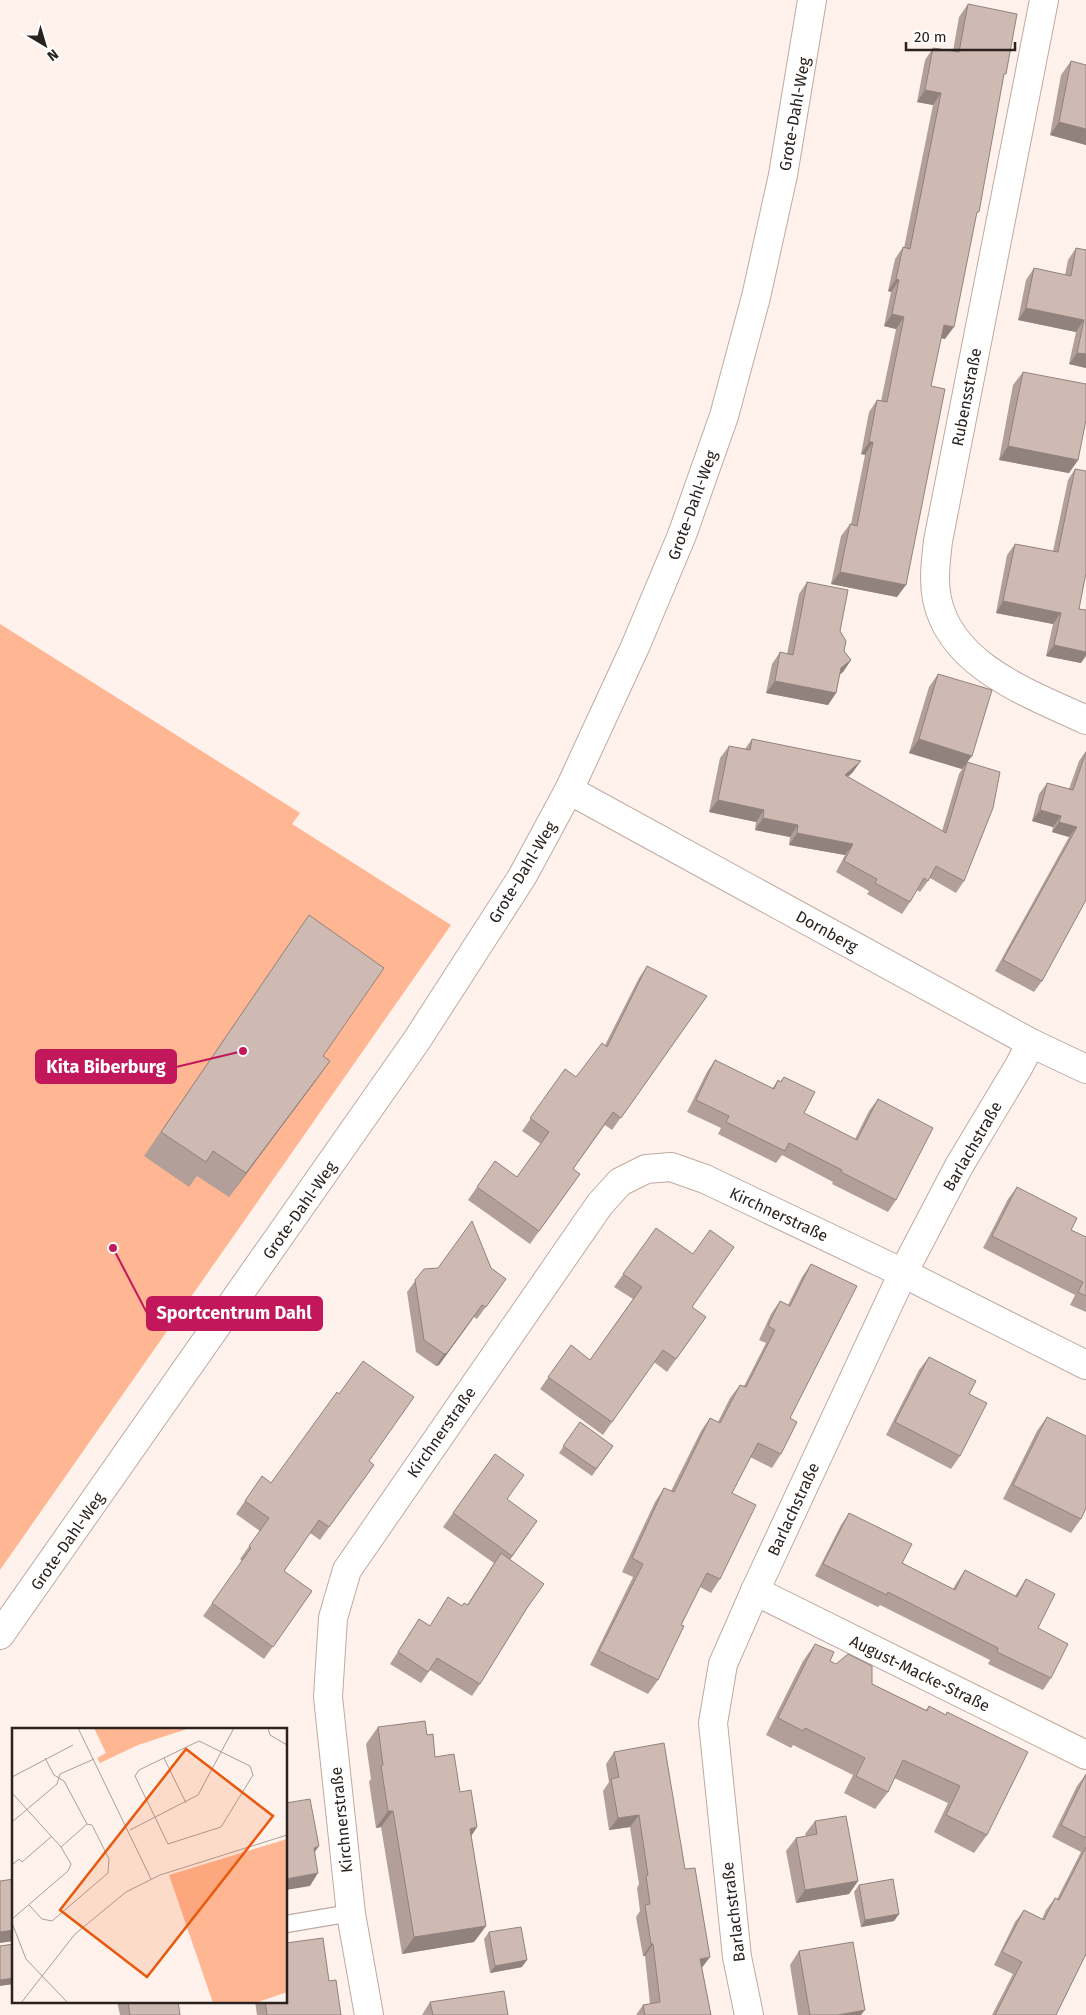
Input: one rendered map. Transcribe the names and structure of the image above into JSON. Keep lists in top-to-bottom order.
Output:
{
  "streets": {
    "street": [
      "Grote-Dahl-Weg",
      "Rubensstraße",
      "Dornberg",
      "Barlachstraße",
      "Kirchnerstraße",
      "August-Macke-Straße"
    ]
  },
  "crossings": [
    ["Grote-Dahl-Weg", "Dornberg"],
    ["Dornberg", "Barlachstraße"],
    ["Barlachstraße", "Kirchnerstraße"],
    ["Barlachstraße", "August-Macke-Straße"]
  ],
  "places": ["Kita Biberburg", "Sportcentrum Dahl"],
  "scale_bar": "20 m",
  "north": "bottom right"
}
